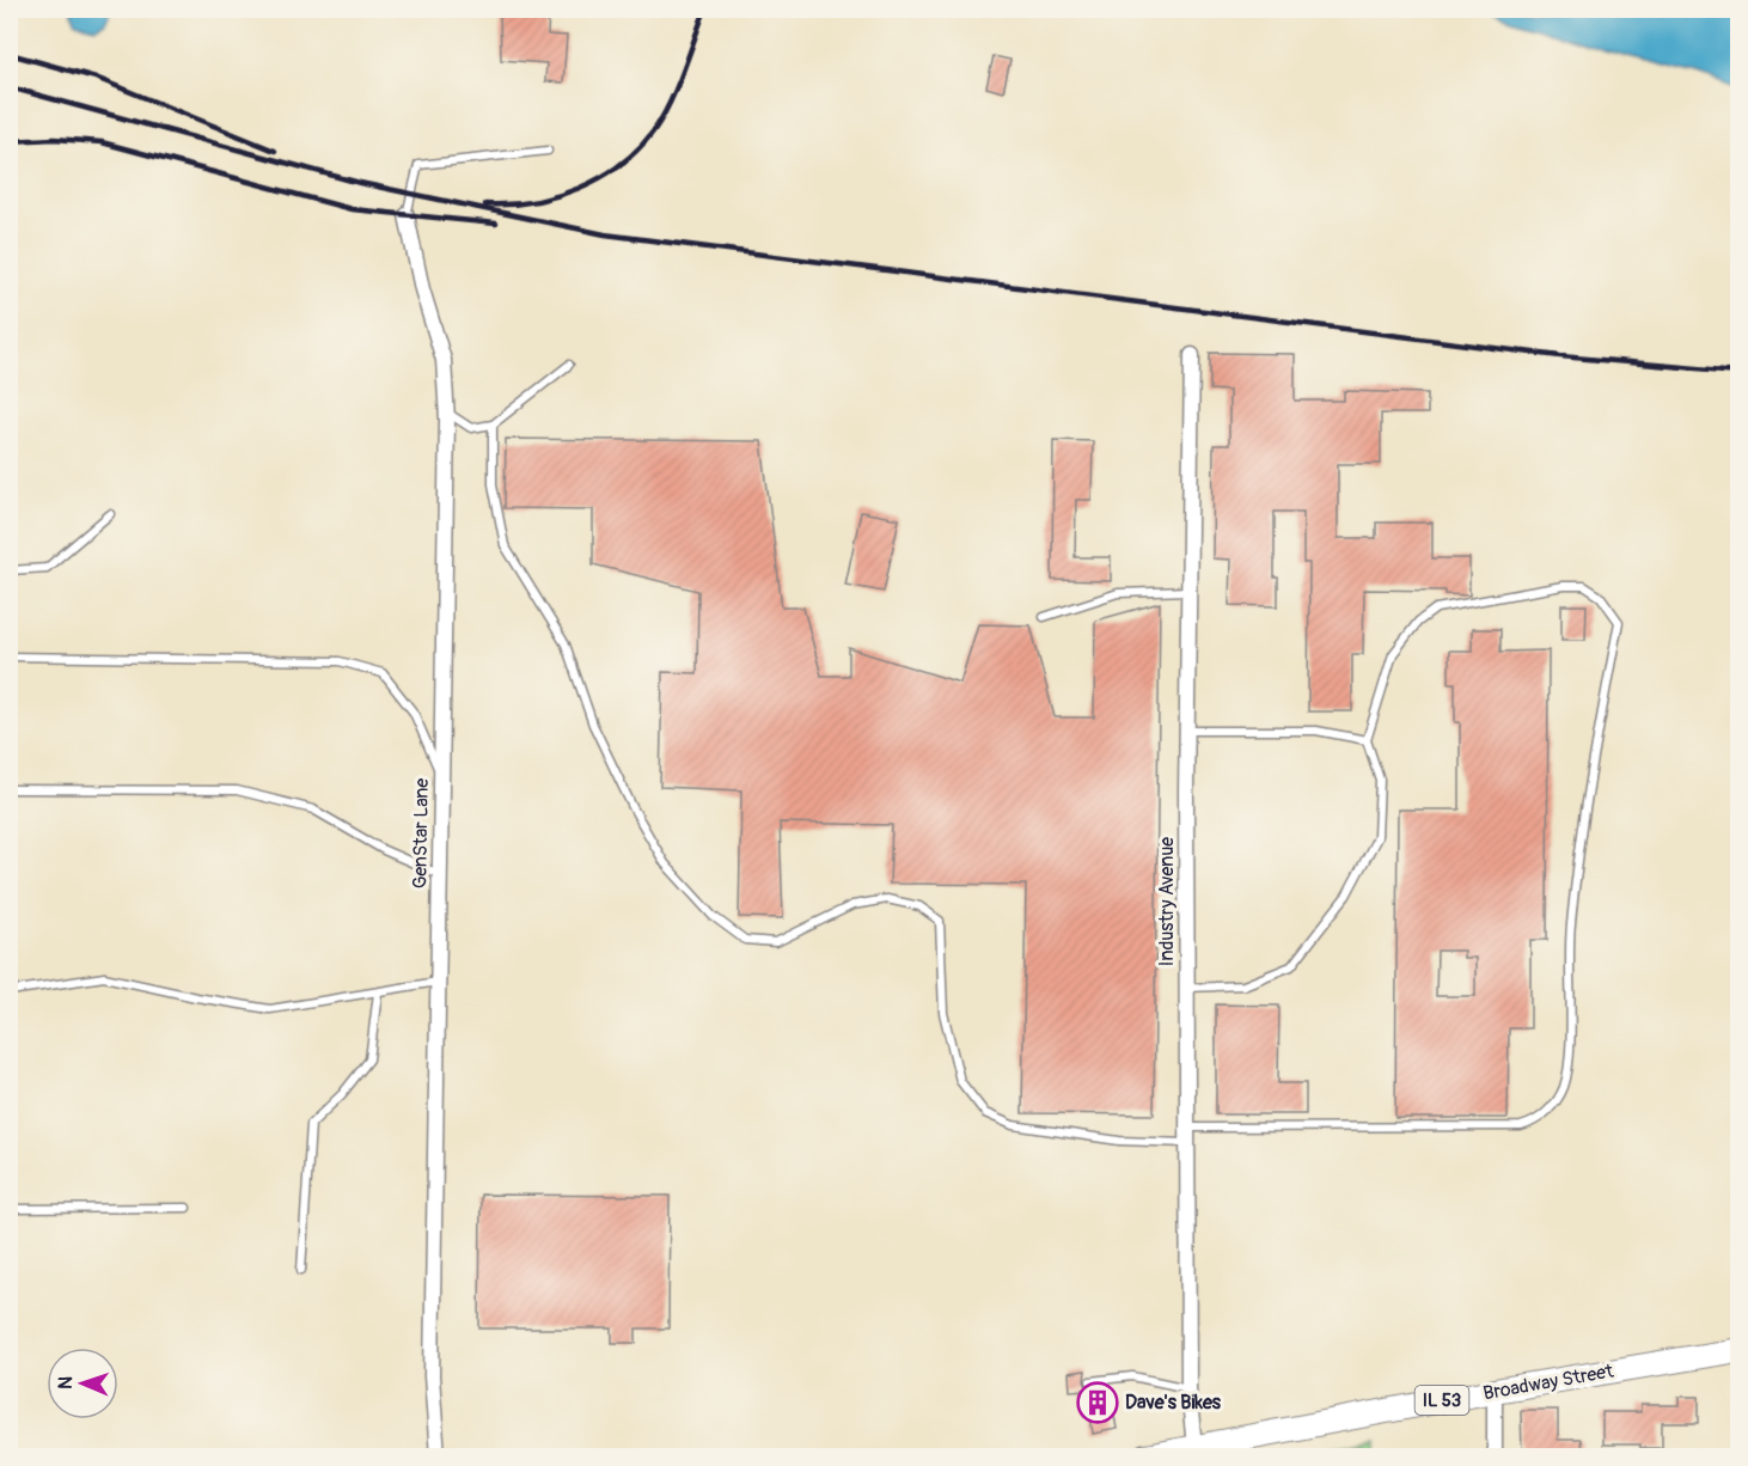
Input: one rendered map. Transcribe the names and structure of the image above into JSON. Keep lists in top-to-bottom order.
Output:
{
  "streets": {
    "main road": ["Broadway Street", "IL 53"],
    "street": ["GenStar Lane", "Industry Avenue"]
  },
  "crossings": [
    ["Industry Avenue", "Broadway Street"]
  ],
  "places": {
    "building": ["Dave's Bikes"]
  },
  "north": "left"
}
